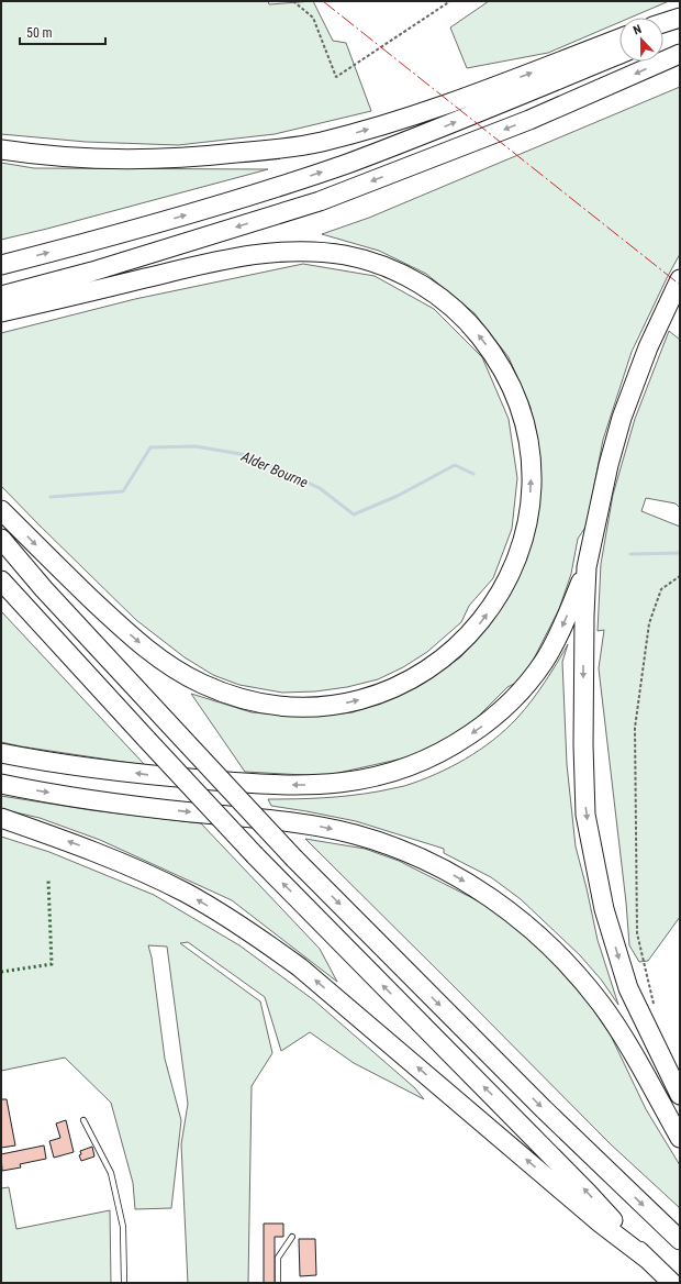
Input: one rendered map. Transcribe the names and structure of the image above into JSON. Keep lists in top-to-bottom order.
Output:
{
  "water": ["Alder Bourne"],
  "scale_bar": "50 m",
  "north": "top"
}
